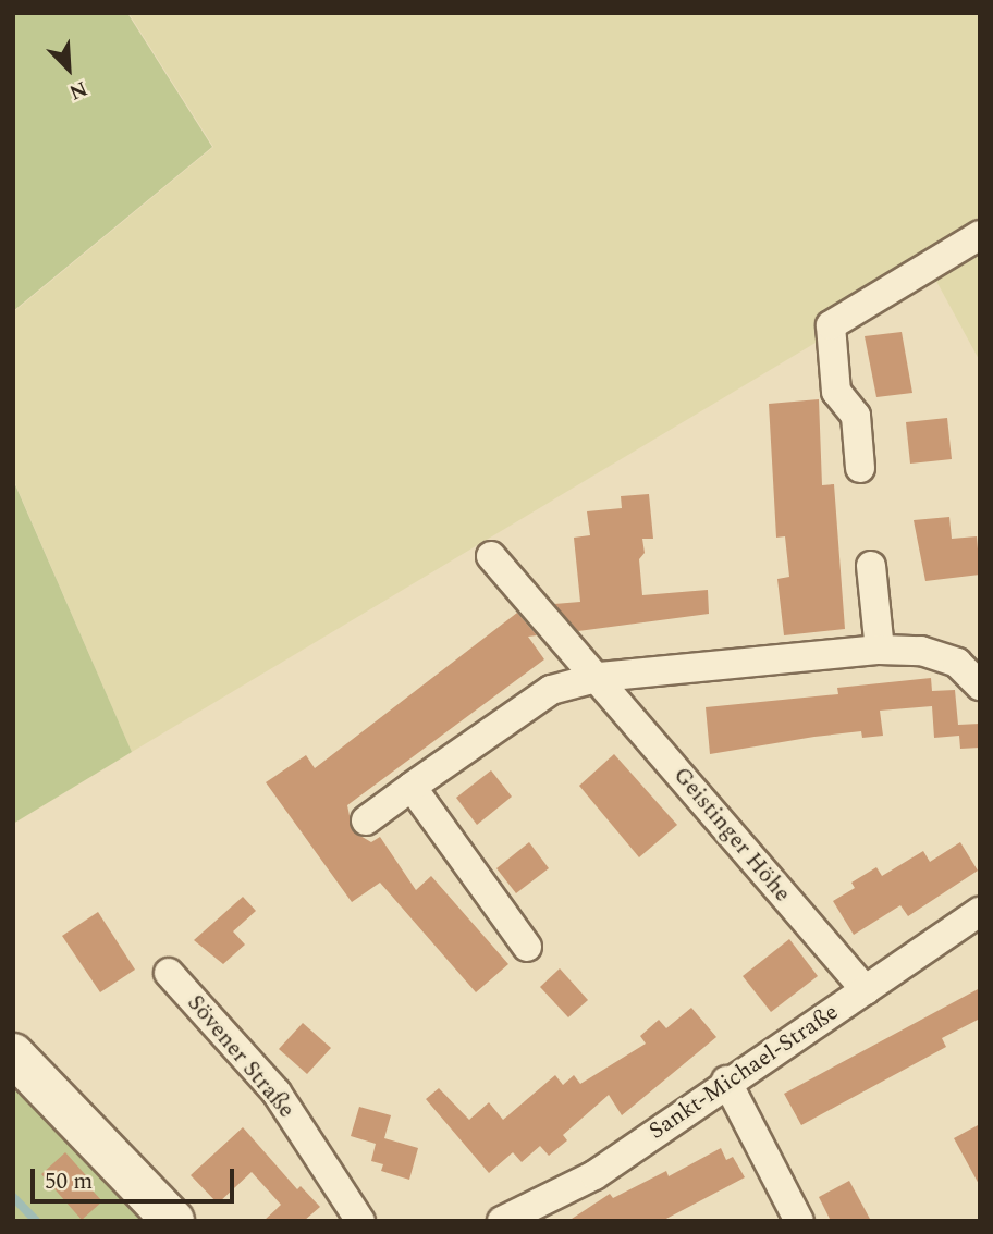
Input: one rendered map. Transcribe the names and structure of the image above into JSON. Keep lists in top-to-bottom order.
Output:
{
  "streets": {
    "street": ["Geistinger Höhe", "Sövener Straße", "Sankt-Michael-Straße"]
  },
  "crossings": [
    ["Geistinger Höhe", "Sankt-Michael-Straße"]
  ],
  "scale_bar": "50 m",
  "north": "bottom right"
}
